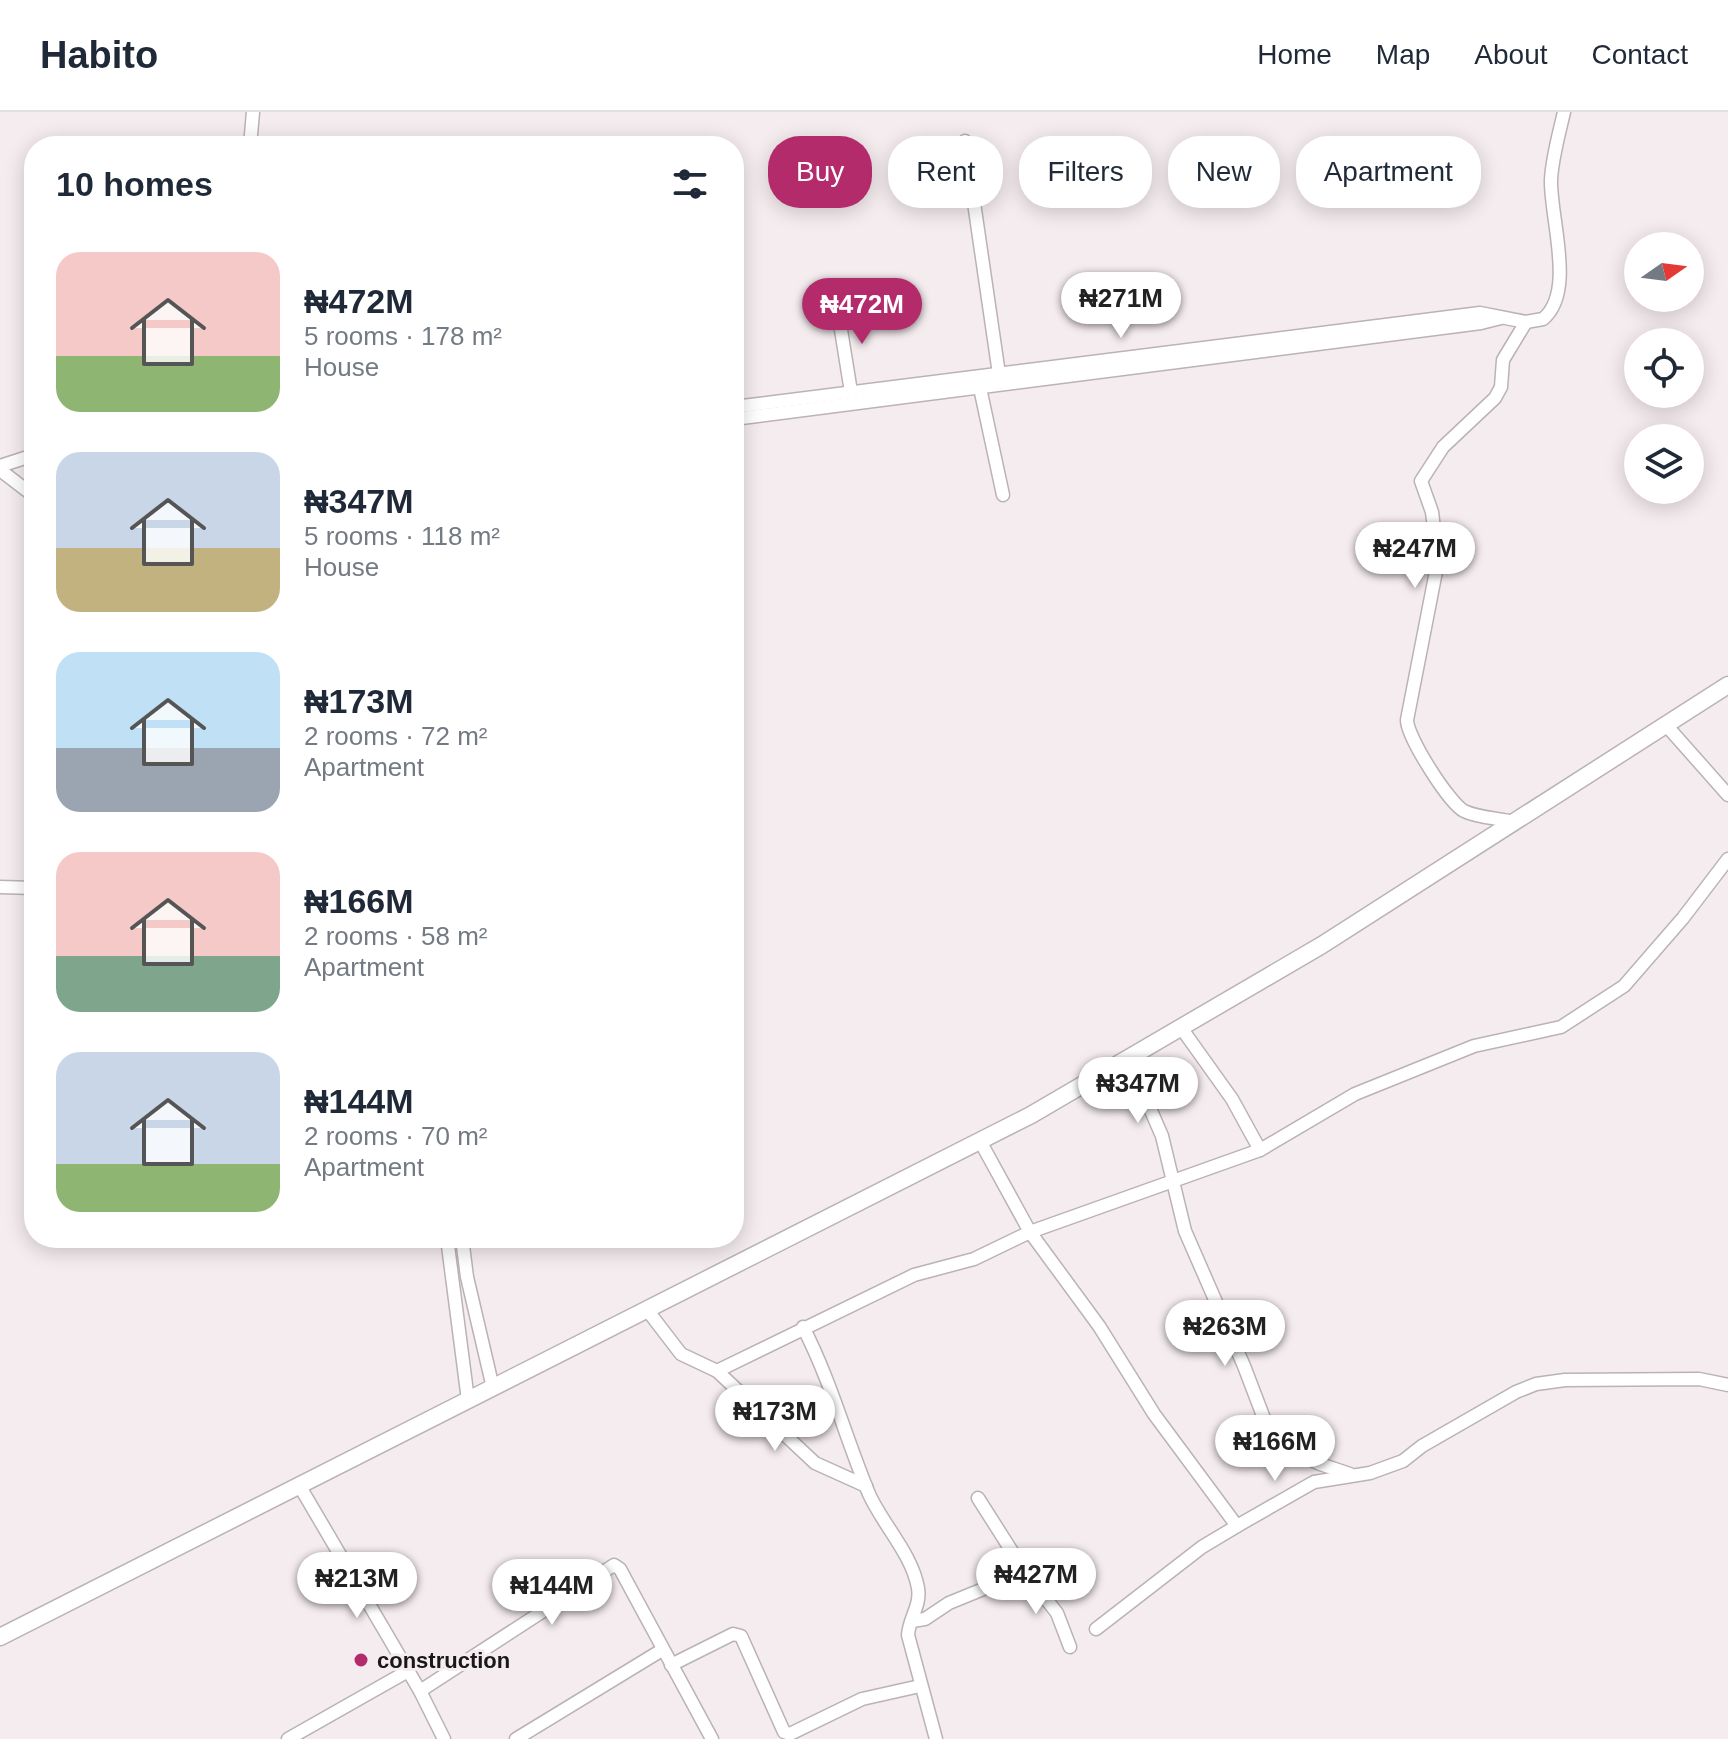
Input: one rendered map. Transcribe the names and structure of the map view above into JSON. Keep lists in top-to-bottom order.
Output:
{
  "places": ["construction"],
  "north": "right",
  "page": {
    "header": "Habito",
    "nav": [
      "Home",
      "Map",
      "About",
      "Contact"
    ],
    "chip": [
      "Buy",
      "Rent",
      "Filters",
      "New",
      "Apartment"
    ],
    "heading": "10 homes",
    "list": [
      {
        "name": "₦472M",
        "note": "5 rooms · 178 m² · House"
      },
      {
        "name": "₦347M",
        "note": "5 rooms · 118 m² · House"
      },
      {
        "name": "₦173M",
        "note": "2 rooms · 72 m² · Apartment"
      },
      {
        "name": "₦166M",
        "note": "2 rooms · 58 m² · Apartment"
      },
      {
        "name": "₦144M",
        "note": "2 rooms · 70 m² · Apartment"
      }
    ],
    "price": [
      "₦271M",
      "₦472M",
      "₦247M",
      "₦347M",
      "₦263M",
      "₦173M",
      "₦166M",
      "₦427M",
      "₦213M",
      "₦144M"
    ]
  }
}
